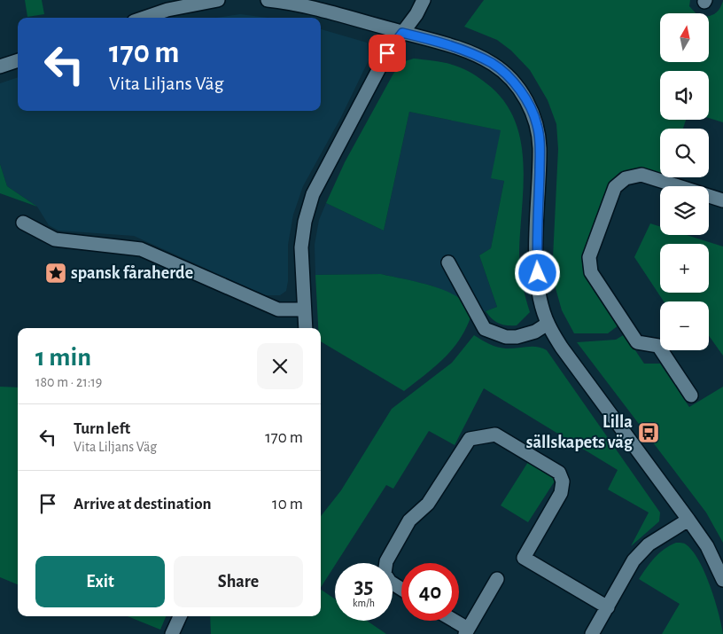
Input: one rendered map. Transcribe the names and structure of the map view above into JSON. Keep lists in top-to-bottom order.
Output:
{
  "places": {
    "place": ["spansk fåraherde"],
    "bus stop": ["Lilla sällskapets väg"]
  },
  "north": "top",
  "page": {
    "map_buttons": ["+", "−"],
    "turn": ["170 m", "Vita Liljans Väg"],
    "heading": ["1 min", "180 m · 21:19"],
    "list": [
      {
        "name": "Turn left",
        "note": "Vita Liljans Väg",
        "value": "170 m"
      },
      {
        "name": "Arrive at destination",
        "value": "10 m"
      }
    ],
    "buttons": ["Exit", "Share"],
    "speed": "35 km/h",
    "limit": "40"
  }
}
